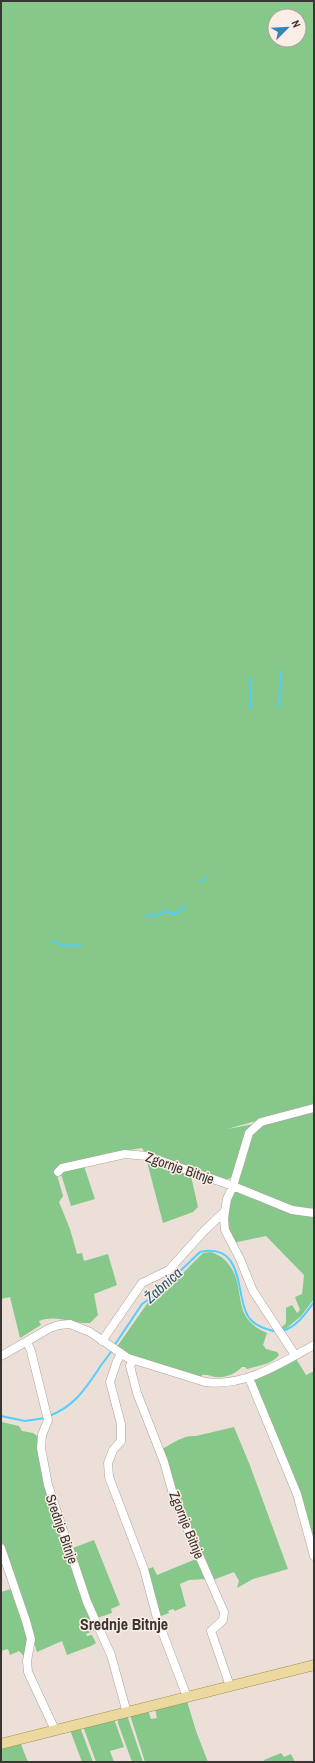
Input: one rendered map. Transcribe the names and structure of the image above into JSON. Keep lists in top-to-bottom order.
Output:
{
  "streets": {
    "street": ["Zgornje Bitnje", "Srednje Bitnje"]
  },
  "districts": ["Srednje Bitnje"],
  "water": ["Žabnica"],
  "north": "top right"
}
